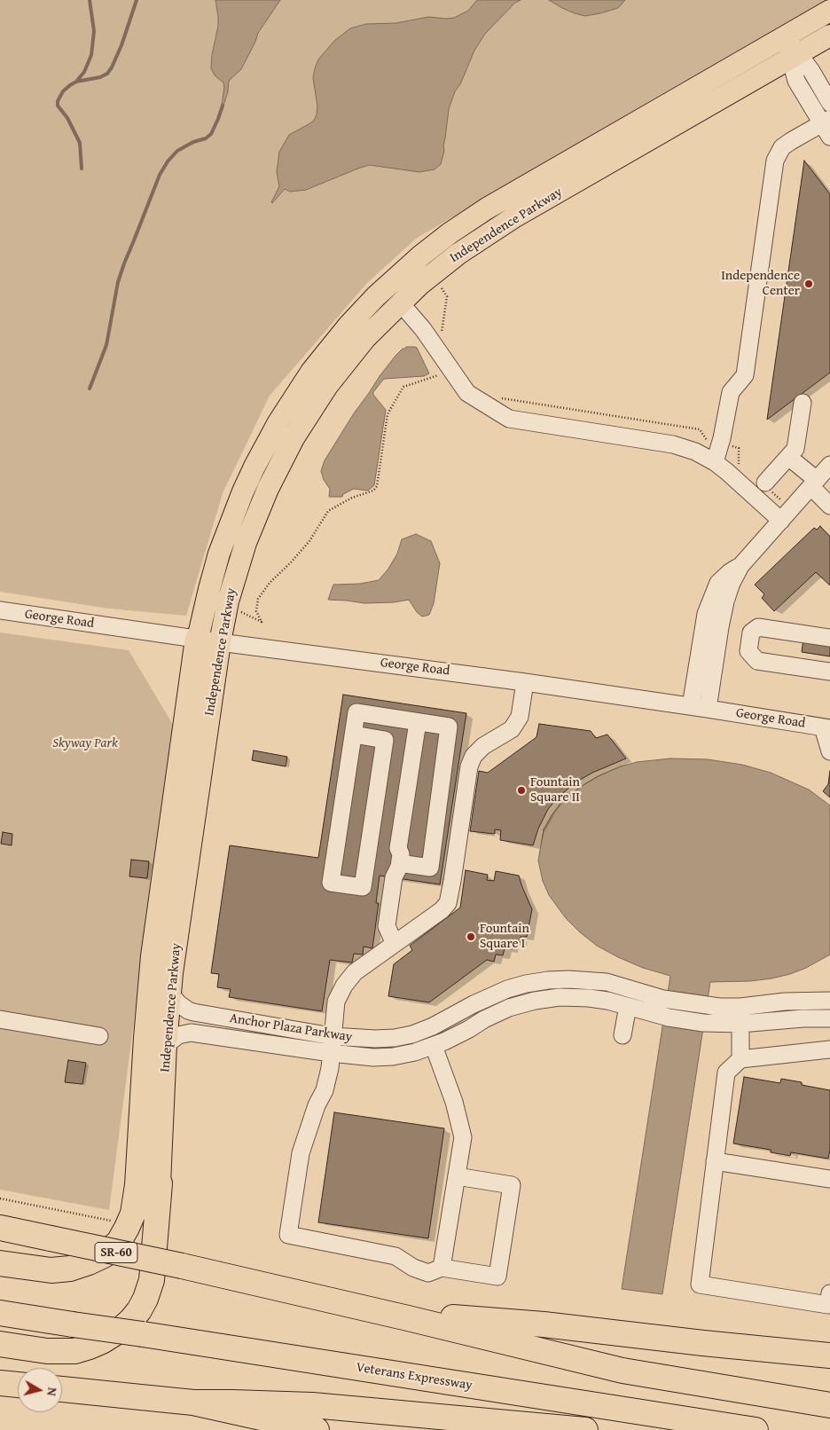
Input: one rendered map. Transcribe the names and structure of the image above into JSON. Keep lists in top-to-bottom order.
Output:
{
  "streets": {
    "highway": ["SR-60", "Veterans Expressway"],
    "main road": ["Independence Parkway"],
    "street": ["George Road", "Anchor Plaza Parkway"]
  },
  "crossings": [
    ["Independence Parkway", "George Road"],
    ["Independence Parkway", "Anchor Plaza Parkway"]
  ],
  "parks": ["Skyway Park"],
  "places": ["Independence Center", "Fountain Square II", "Fountain Square I"],
  "north": "right"
}
